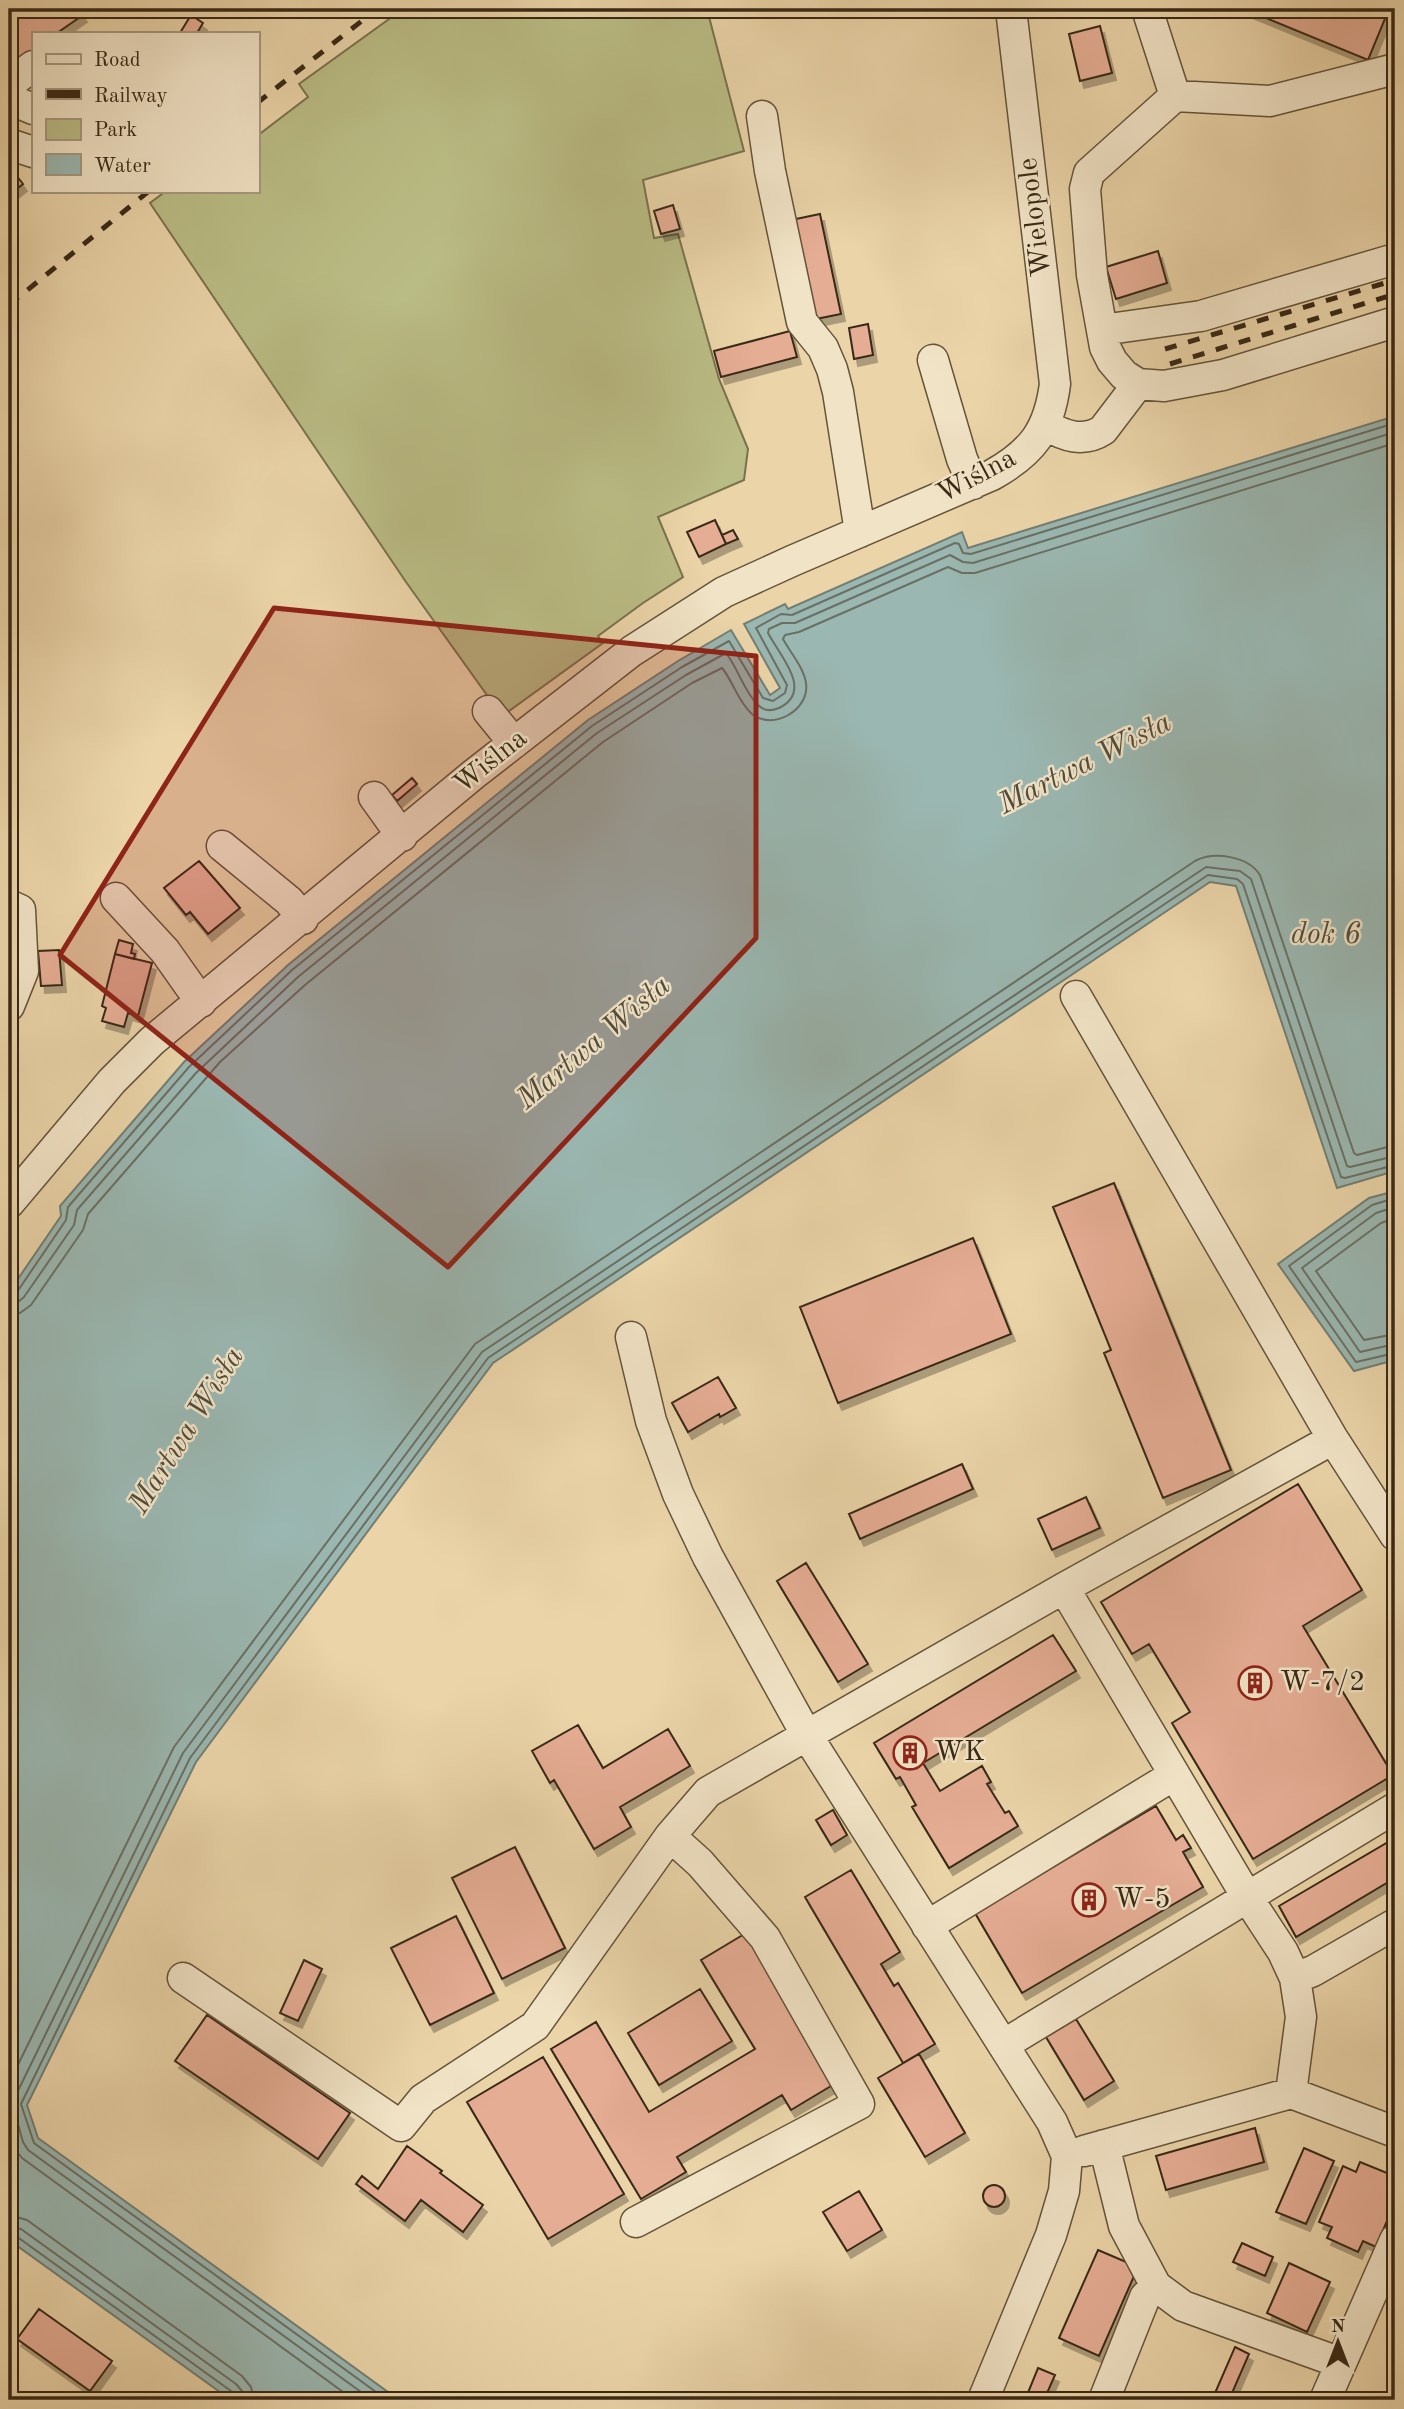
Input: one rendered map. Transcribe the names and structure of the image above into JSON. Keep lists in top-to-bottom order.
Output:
{
  "streets": {
    "street": ["Wielopole", "Wiślna"]
  },
  "crossings": [
    ["Wielopole", "Wiślna"]
  ],
  "water": ["Martwa Wisła", "dok 6"],
  "places": {
    "building": ["W-7/2", "WK", "W-5"]
  },
  "legend": [
    "Road",
    "Railway",
    "Park",
    "Water"
  ],
  "north": "top"
}
